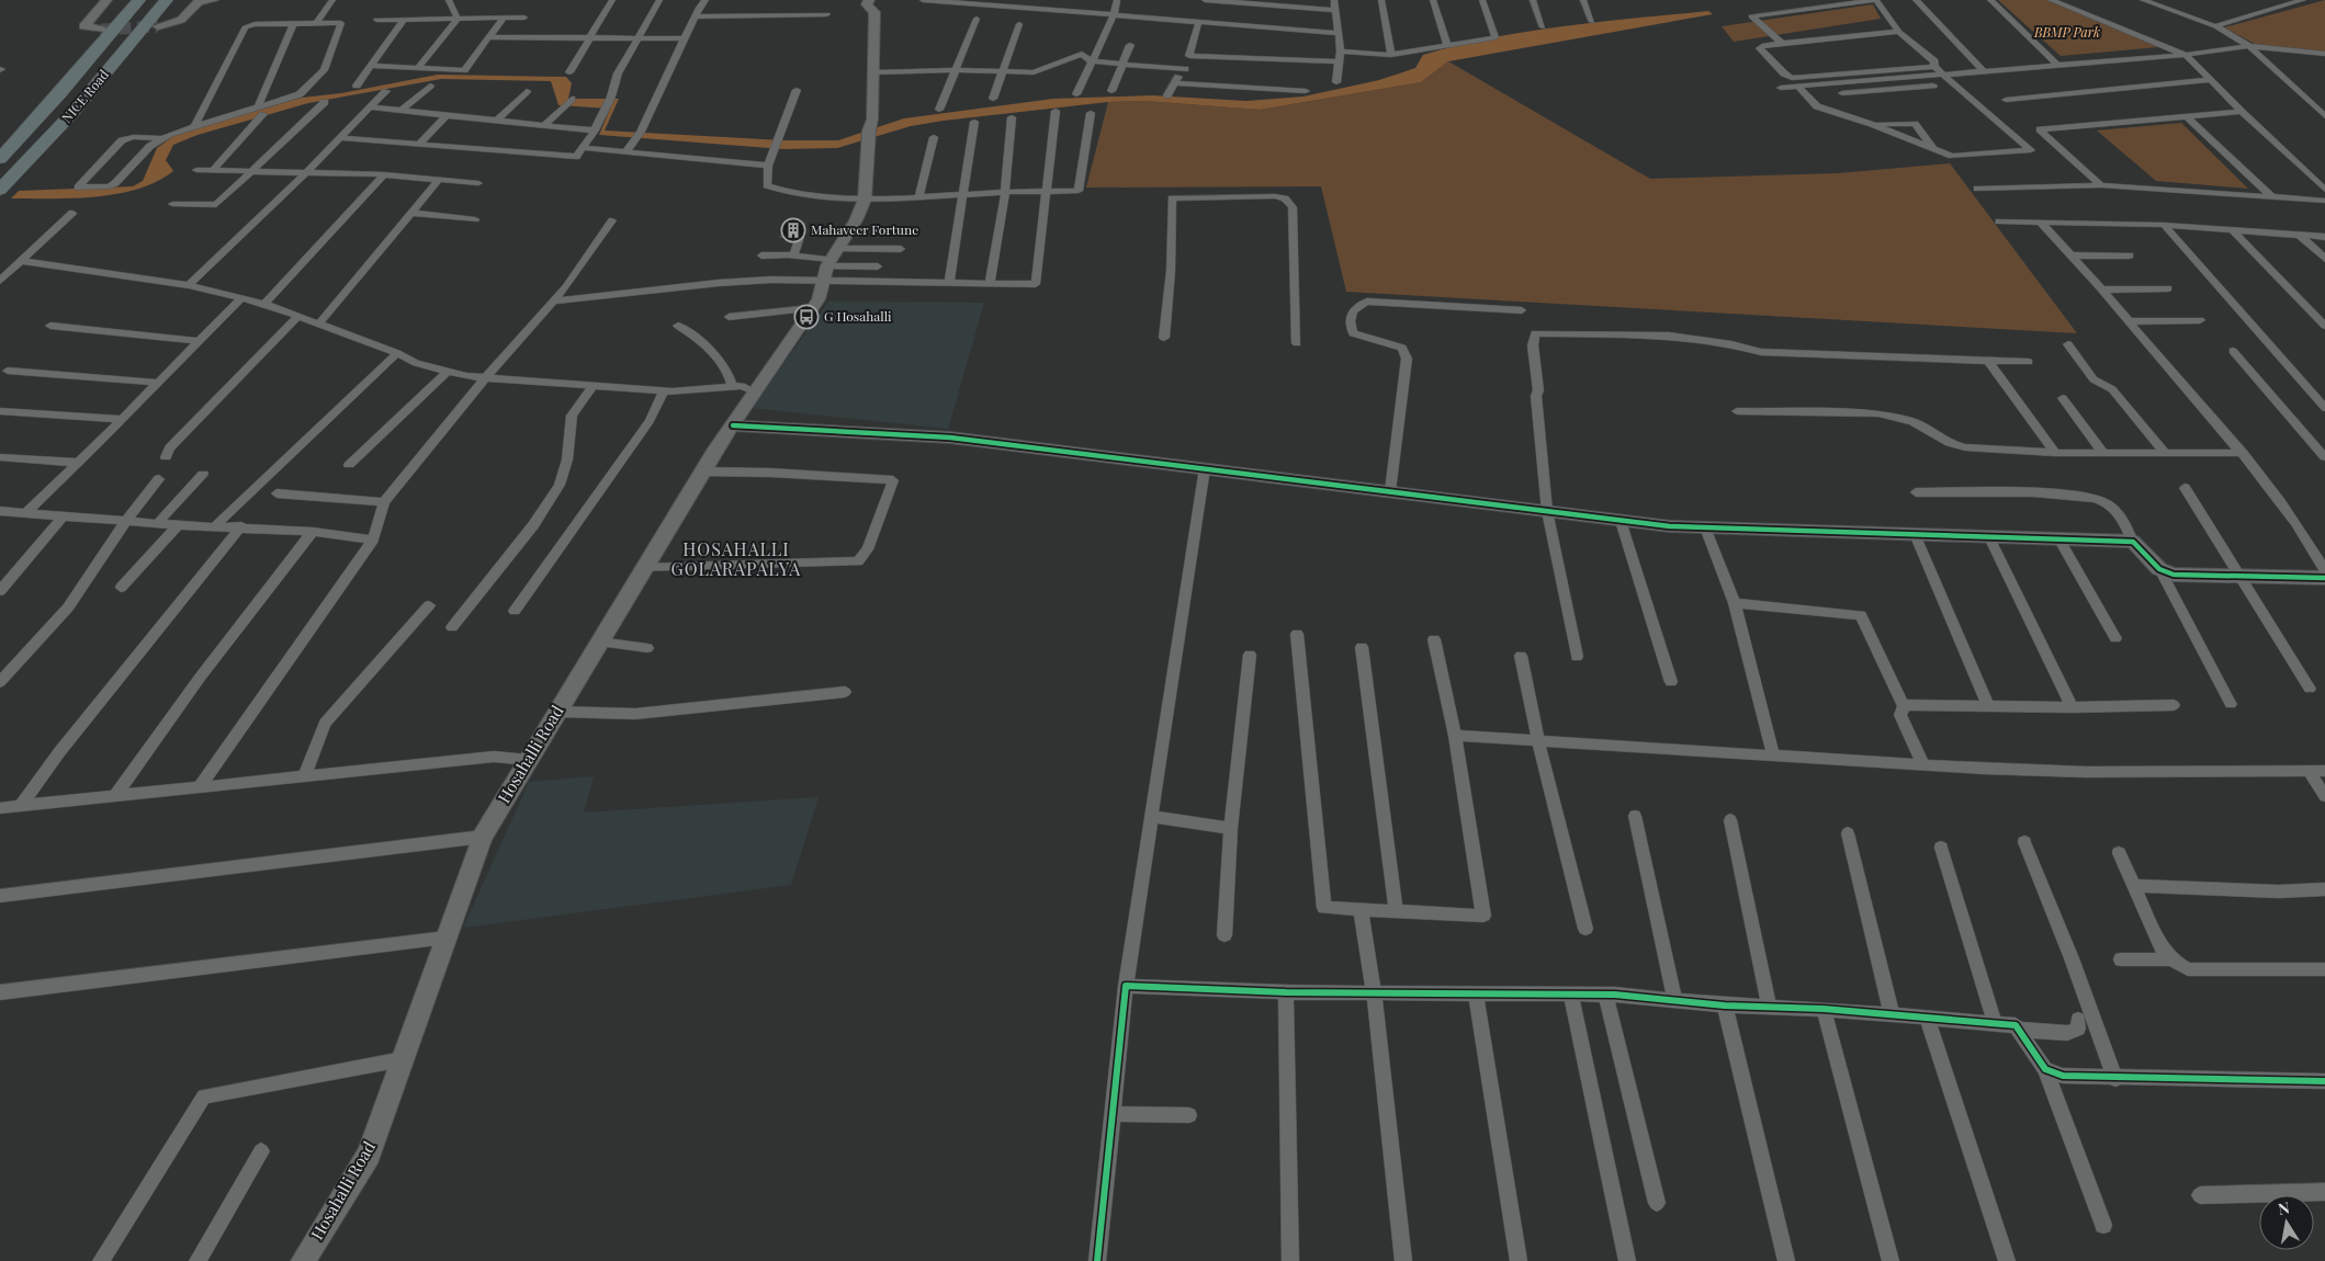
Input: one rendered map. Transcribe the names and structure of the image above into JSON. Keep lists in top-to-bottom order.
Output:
{
  "streets": {
    "highway": ["NICE Road"],
    "street": ["Hosahalli Road"]
  },
  "districts": ["HOSAHALLI GOLARAPALYA"],
  "parks": ["BBMP Park"],
  "places": {
    "building": ["Mahaveer Fortune"],
    "bus stop": ["G Hosahalli"]
  },
  "north": "top"
}
